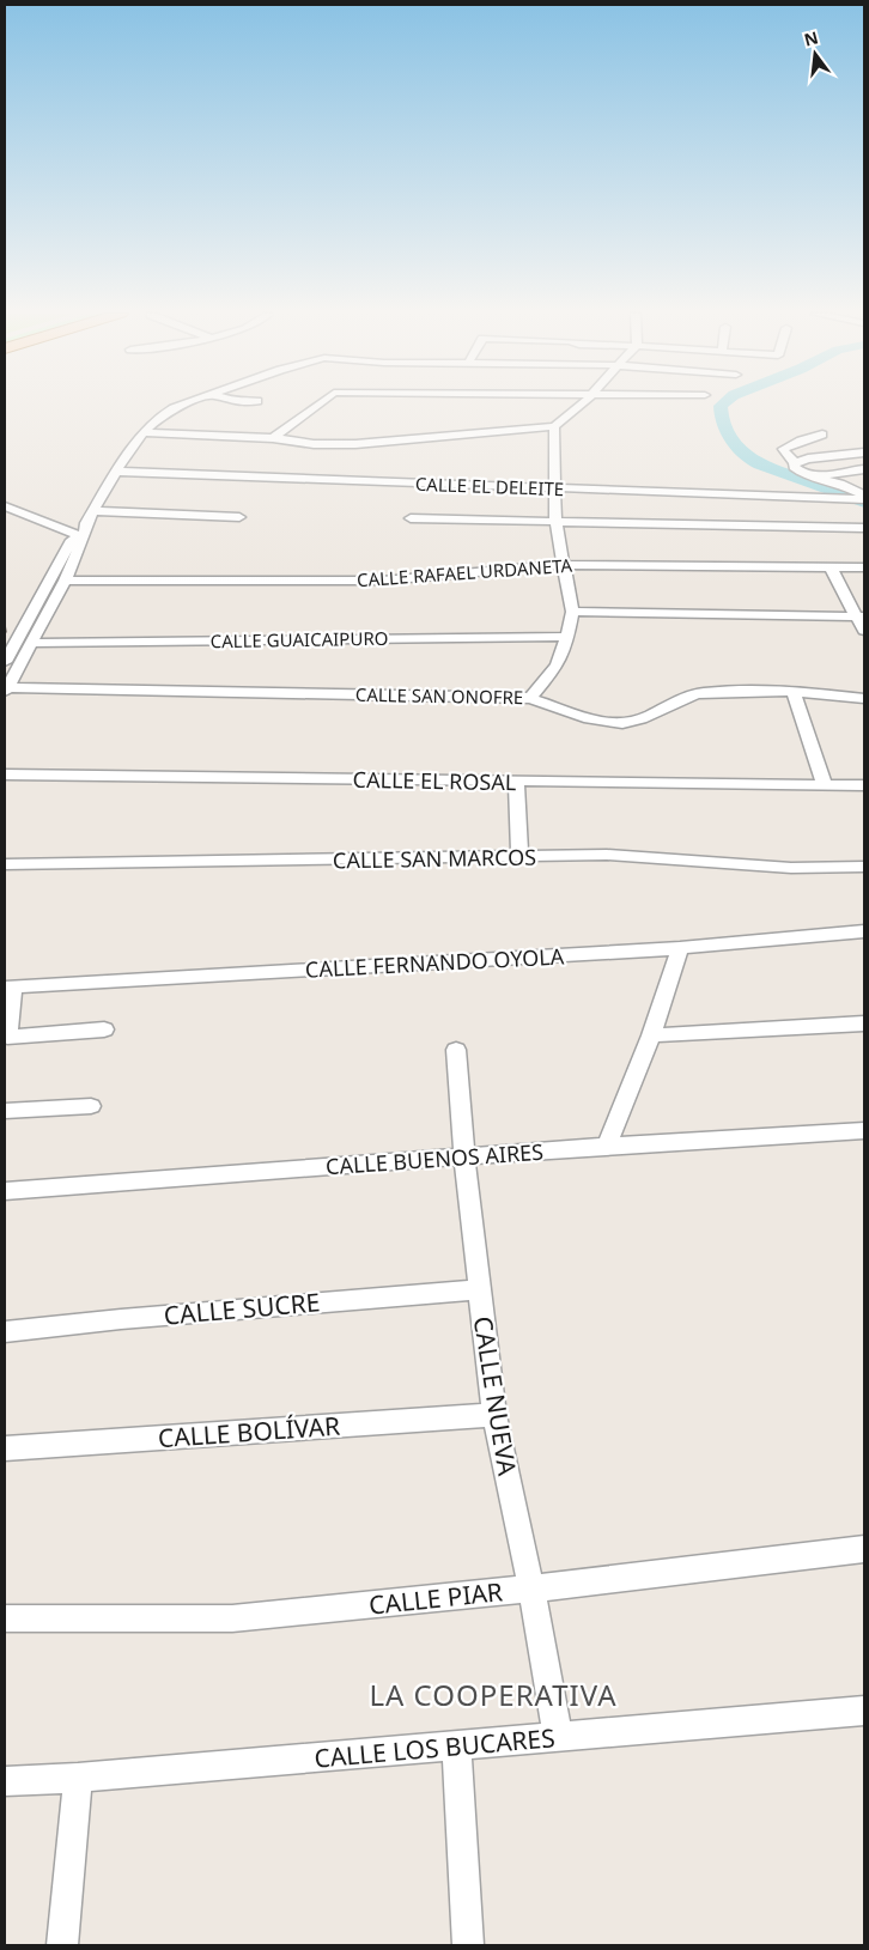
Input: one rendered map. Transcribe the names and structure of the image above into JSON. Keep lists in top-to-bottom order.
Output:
{
  "streets": {
    "street": [
      "CALLE EL DELEITE",
      "CALLE RAFAEL URDANETA",
      "CALLE GUAICAIPURO",
      "CALLE SAN ONOFRE",
      "CALLE EL ROSAL",
      "CALLE SAN MARCOS",
      "CALLE FERNANDO OYOLA",
      "CALLE BUENOS AIRES",
      "CALLE SUCRE",
      "CALLE NUEVA",
      "CALLE BOLÍVAR",
      "CALLE PIAR",
      "CALLE LOS BUCARES"
    ]
  },
  "crossings": [
    ["CALLE BUENOS AIRES", "CALLE NUEVA"],
    ["CALLE SUCRE", "CALLE NUEVA"],
    ["CALLE NUEVA", "CALLE BOLÍVAR"],
    ["CALLE NUEVA", "CALLE PIAR"],
    ["CALLE NUEVA", "CALLE LOS BUCARES"]
  ],
  "districts": ["LA COOPERATIVA"],
  "north": "top"
}
